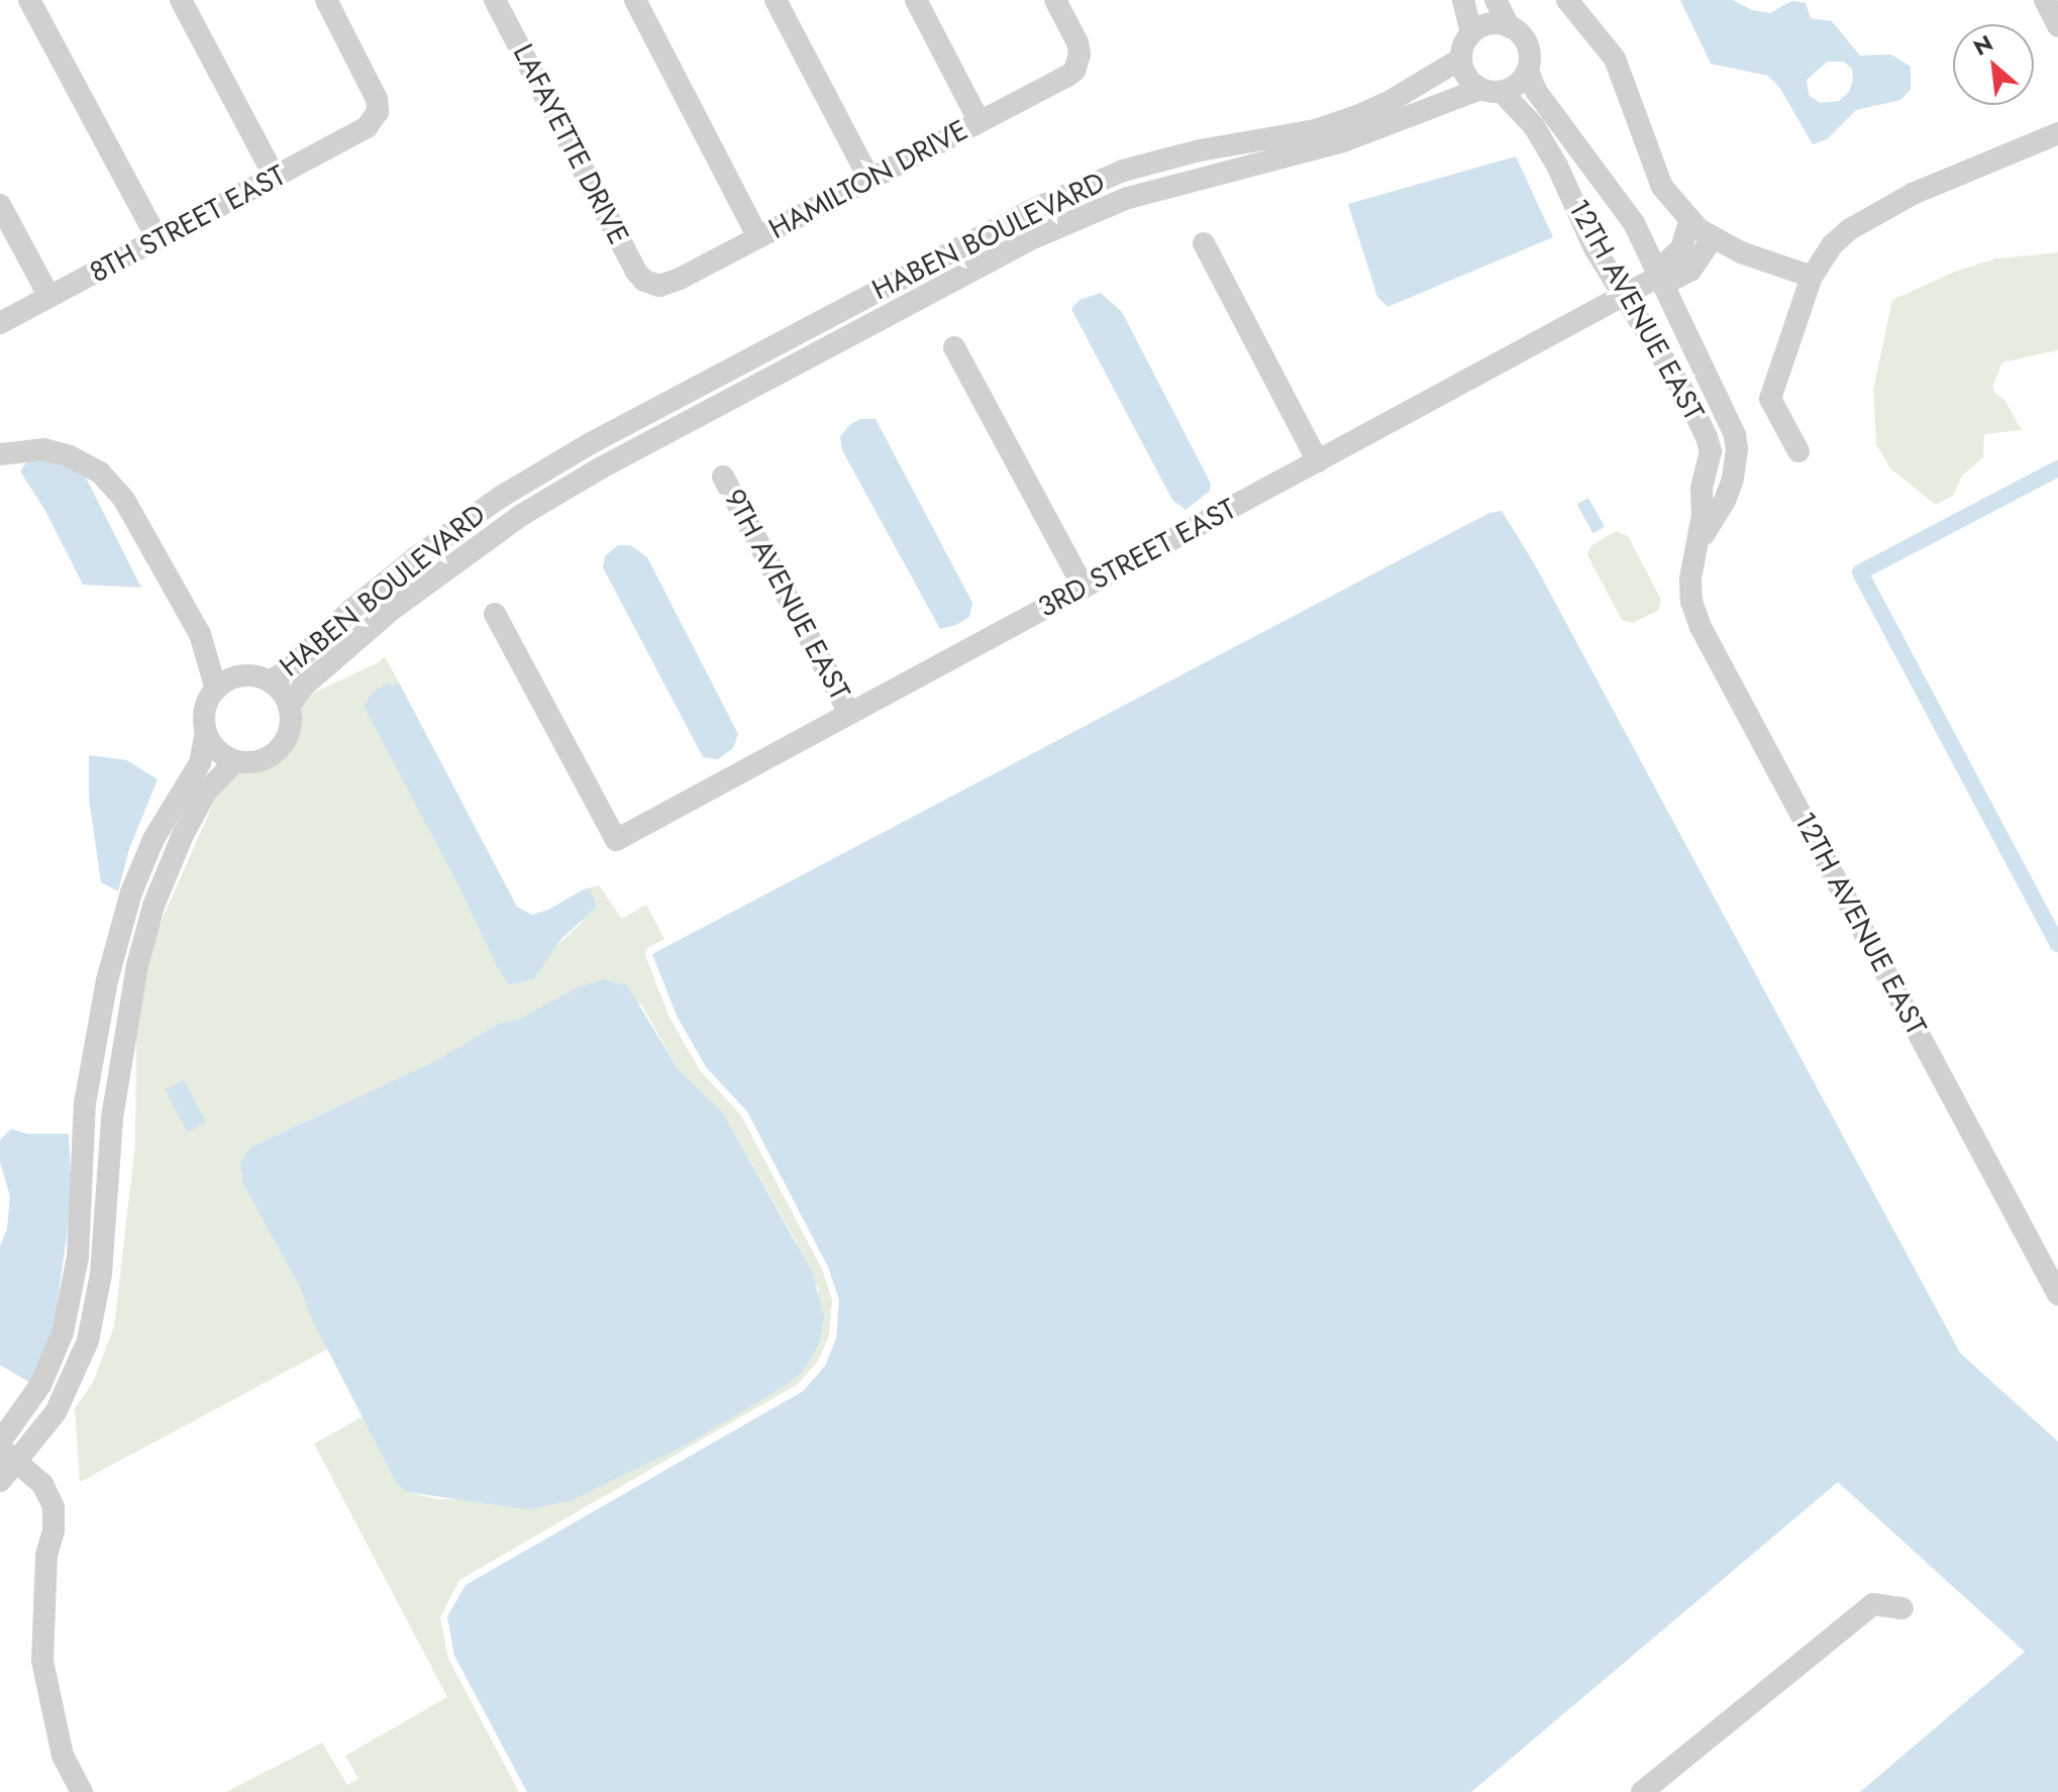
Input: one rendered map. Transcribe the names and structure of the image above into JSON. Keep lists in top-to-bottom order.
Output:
{
  "streets": {
    "street": [
      "LAFAYETTE DRIVE",
      "HAMILTON DRIVE",
      "8TH STREET EAST",
      "HABEN BOULEVARD",
      "12TH AVENUE EAST",
      "3RD STREET EAST",
      "9TH AVENUE EAST"
    ]
  },
  "crossings": [
    ["LAFAYETTE DRIVE", "HAMILTON DRIVE"],
    ["HABEN BOULEVARD", "12TH AVENUE EAST"],
    ["12TH AVENUE EAST", "3RD STREET EAST"],
    ["3RD STREET EAST", "9TH AVENUE EAST"]
  ],
  "north": "top left"
}
